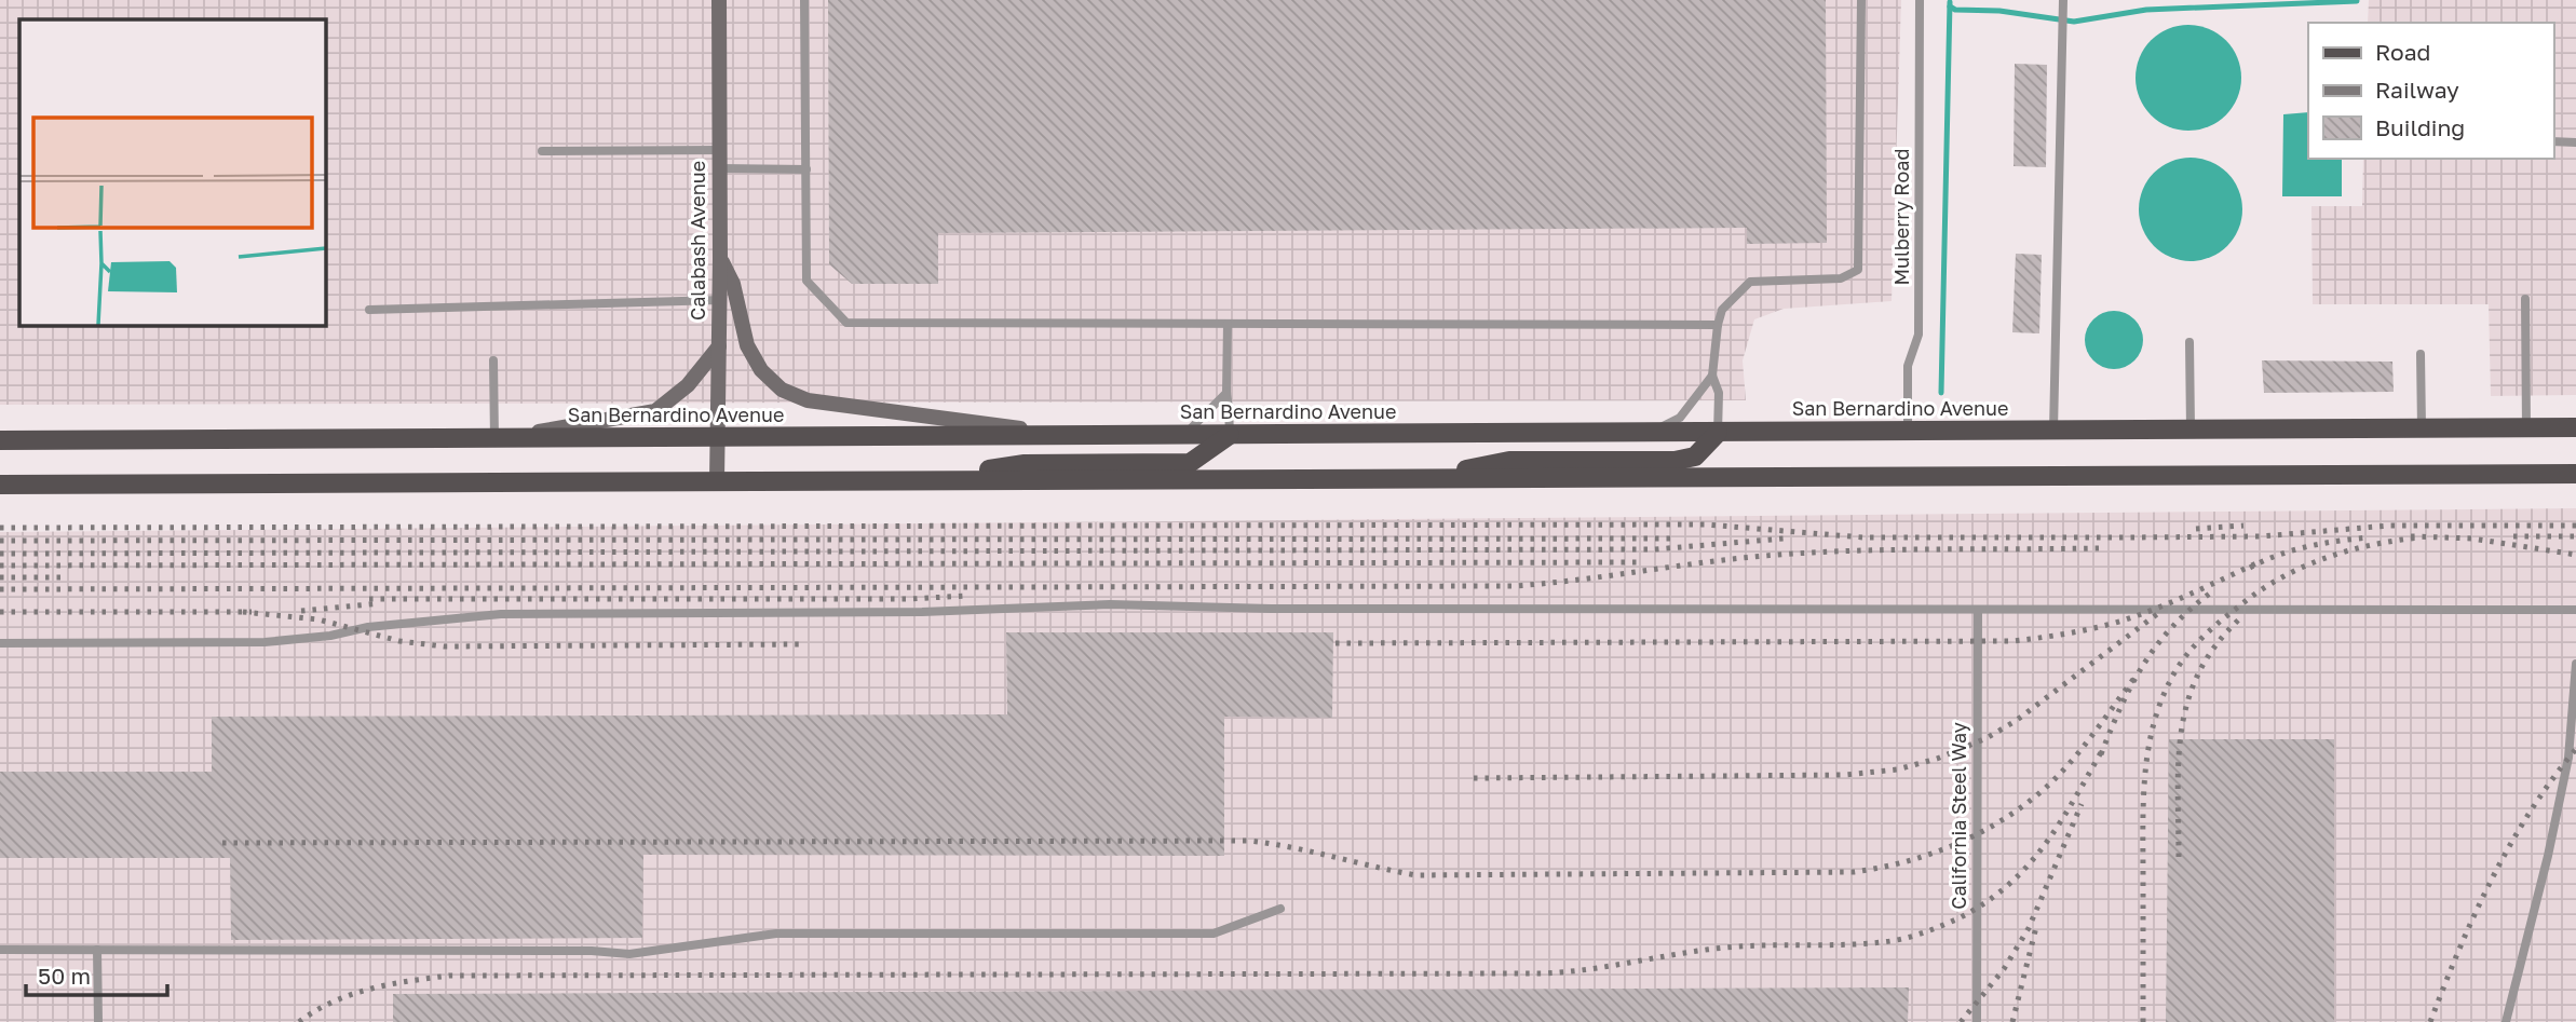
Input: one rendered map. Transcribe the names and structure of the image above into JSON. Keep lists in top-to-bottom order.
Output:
{
  "streets": {
    "main road": ["San Bernardino Avenue"],
    "street": ["Calabash Avenue"],
    "lane": ["Mulberry Road", "California Steel Way"]
  },
  "crossings": [
    ["Mulberry Road", "San Bernardino Avenue"],
    ["Calabash Avenue", "San Bernardino Avenue"]
  ],
  "legend": ["Road", "Railway", "Building"],
  "scale_bar": "50 m"
}
